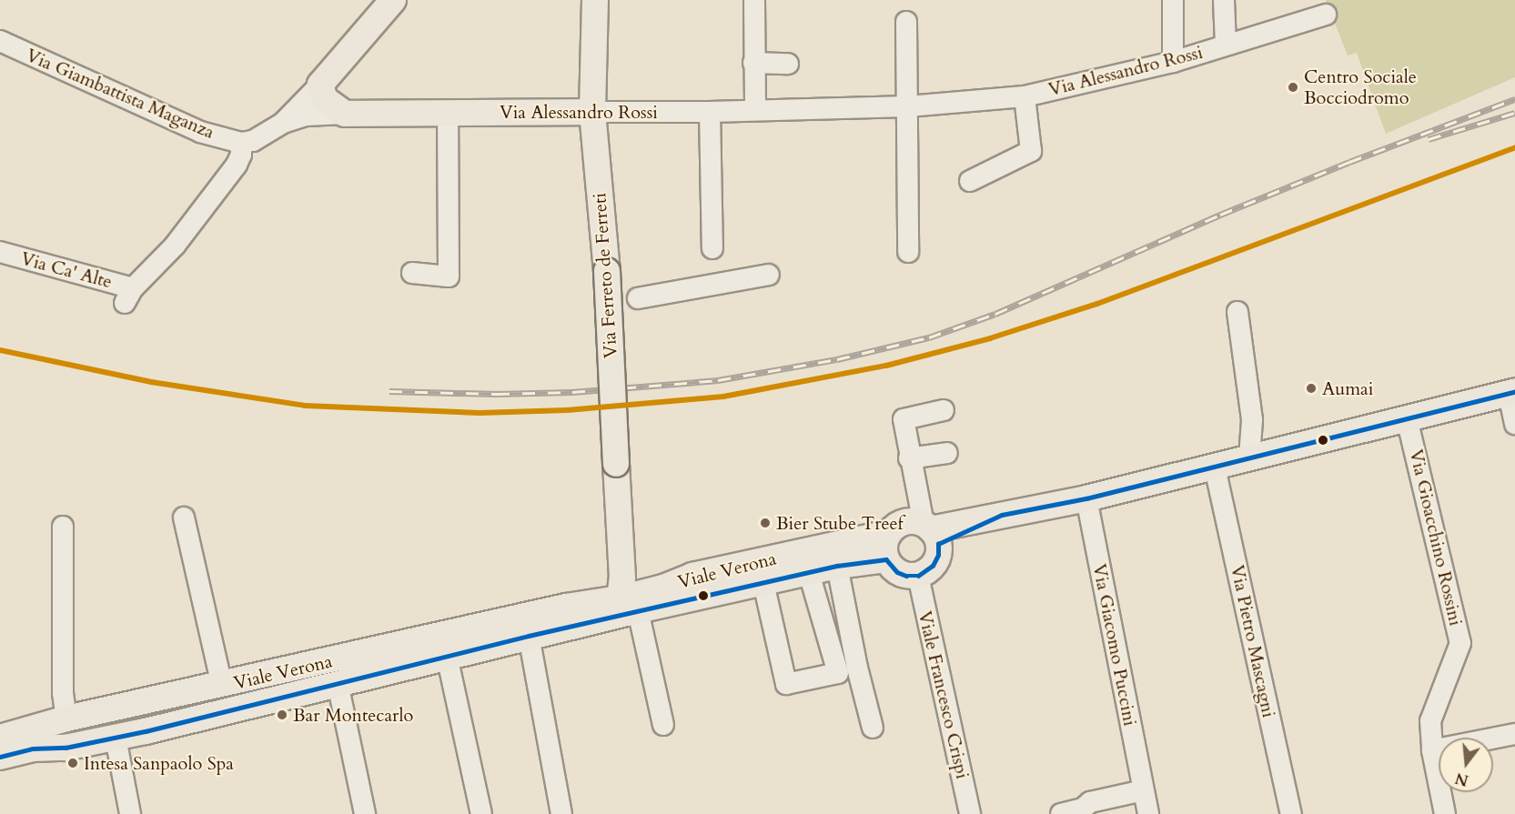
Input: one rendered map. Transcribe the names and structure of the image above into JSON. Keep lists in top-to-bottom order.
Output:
{
  "streets": {
    "main road": ["Via Alessandro Rossi", "Via Ferreto de Ferreti", "Viale Verona"],
    "street": [
      "Via Giambattista Maganza",
      "Via Ca' Alte",
      "Via Gioacchino Rossini",
      "Via Pietro Mascagni",
      "Via Giacomo Puccini",
      "Viale Francesco Crispi"
    ]
  },
  "crossings": [
    ["Via Alessandro Rossi", "Via Ferreto de Ferreti"],
    ["Via Giambattista Maganza", "Via Ca' Alte"],
    ["Via Ferreto de Ferreti", "Viale Verona"],
    ["Viale Verona", "Viale Francesco Crispi"]
  ],
  "places": [
    "Centro Sociale Bocciodromo",
    "Aumai",
    "Bier Stube Treef",
    "Bar Montecarlo",
    "Intesa Sanpaolo Spa"
  ],
  "north": "bottom"
}
